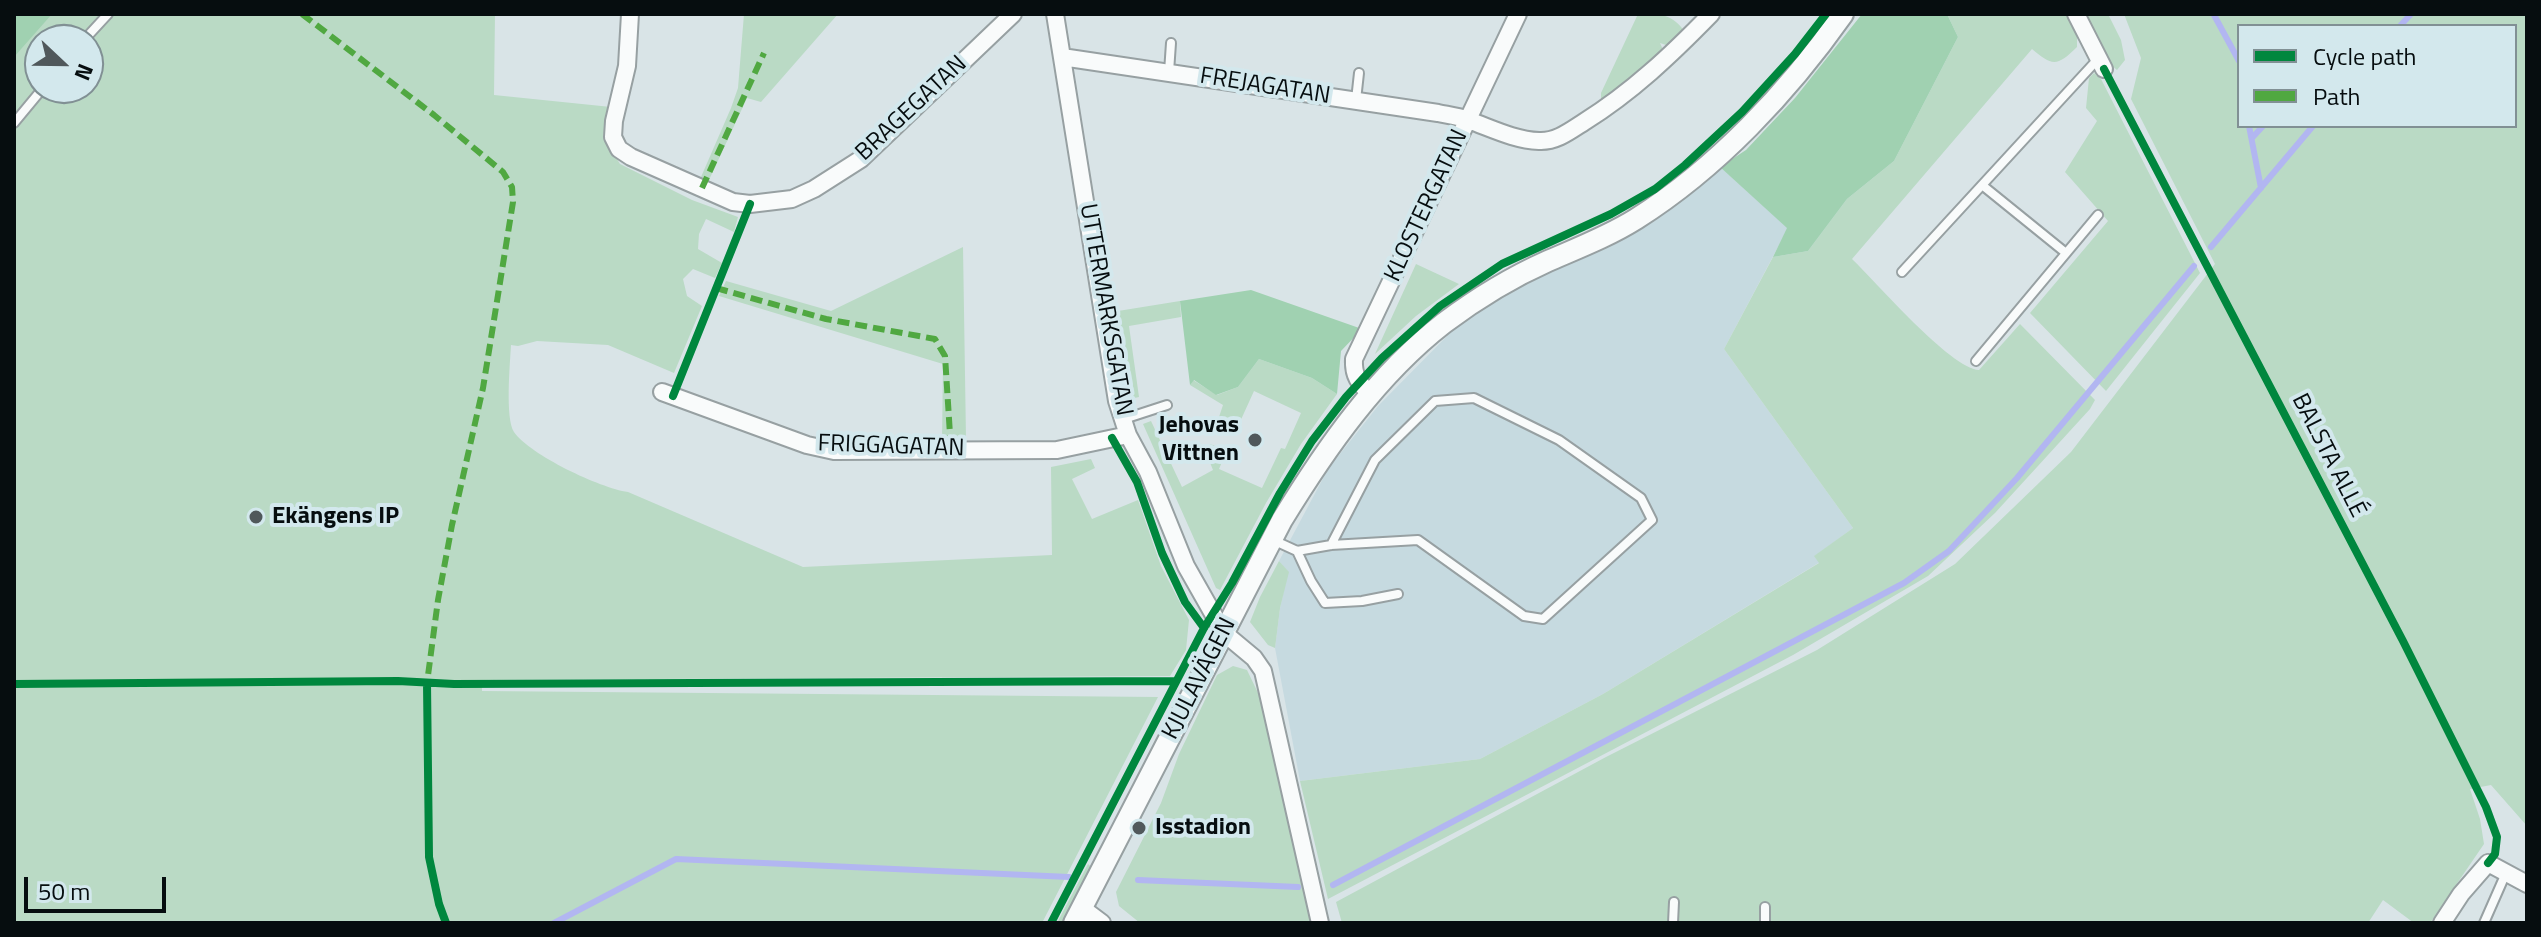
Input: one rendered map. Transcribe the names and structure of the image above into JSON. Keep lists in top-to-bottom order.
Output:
{
  "streets": {
    "street": [
      "FREJAGATAN",
      "BRAGEGATAN",
      "KLOSTERGATAN",
      "UTTERMARKSGATAN",
      "FRIGGAGATAN",
      "KJULAVÄGEN"
    ],
    "cycle path": ["BALSTA ALLÉ"]
  },
  "crossings": [
    ["FREJAGATAN", "KLOSTERGATAN"],
    ["FREJAGATAN", "UTTERMARKSGATAN"],
    ["KLOSTERGATAN", "KJULAVÄGEN"],
    ["UTTERMARKSGATAN", "FRIGGAGATAN"],
    ["UTTERMARKSGATAN", "KJULAVÄGEN"]
  ],
  "places": ["Jehovas Vittnen", "Ekängens IP", "Isstadion"],
  "legend": ["Cycle path", "Path"],
  "scale_bar": "50 m",
  "north": "right"
}
